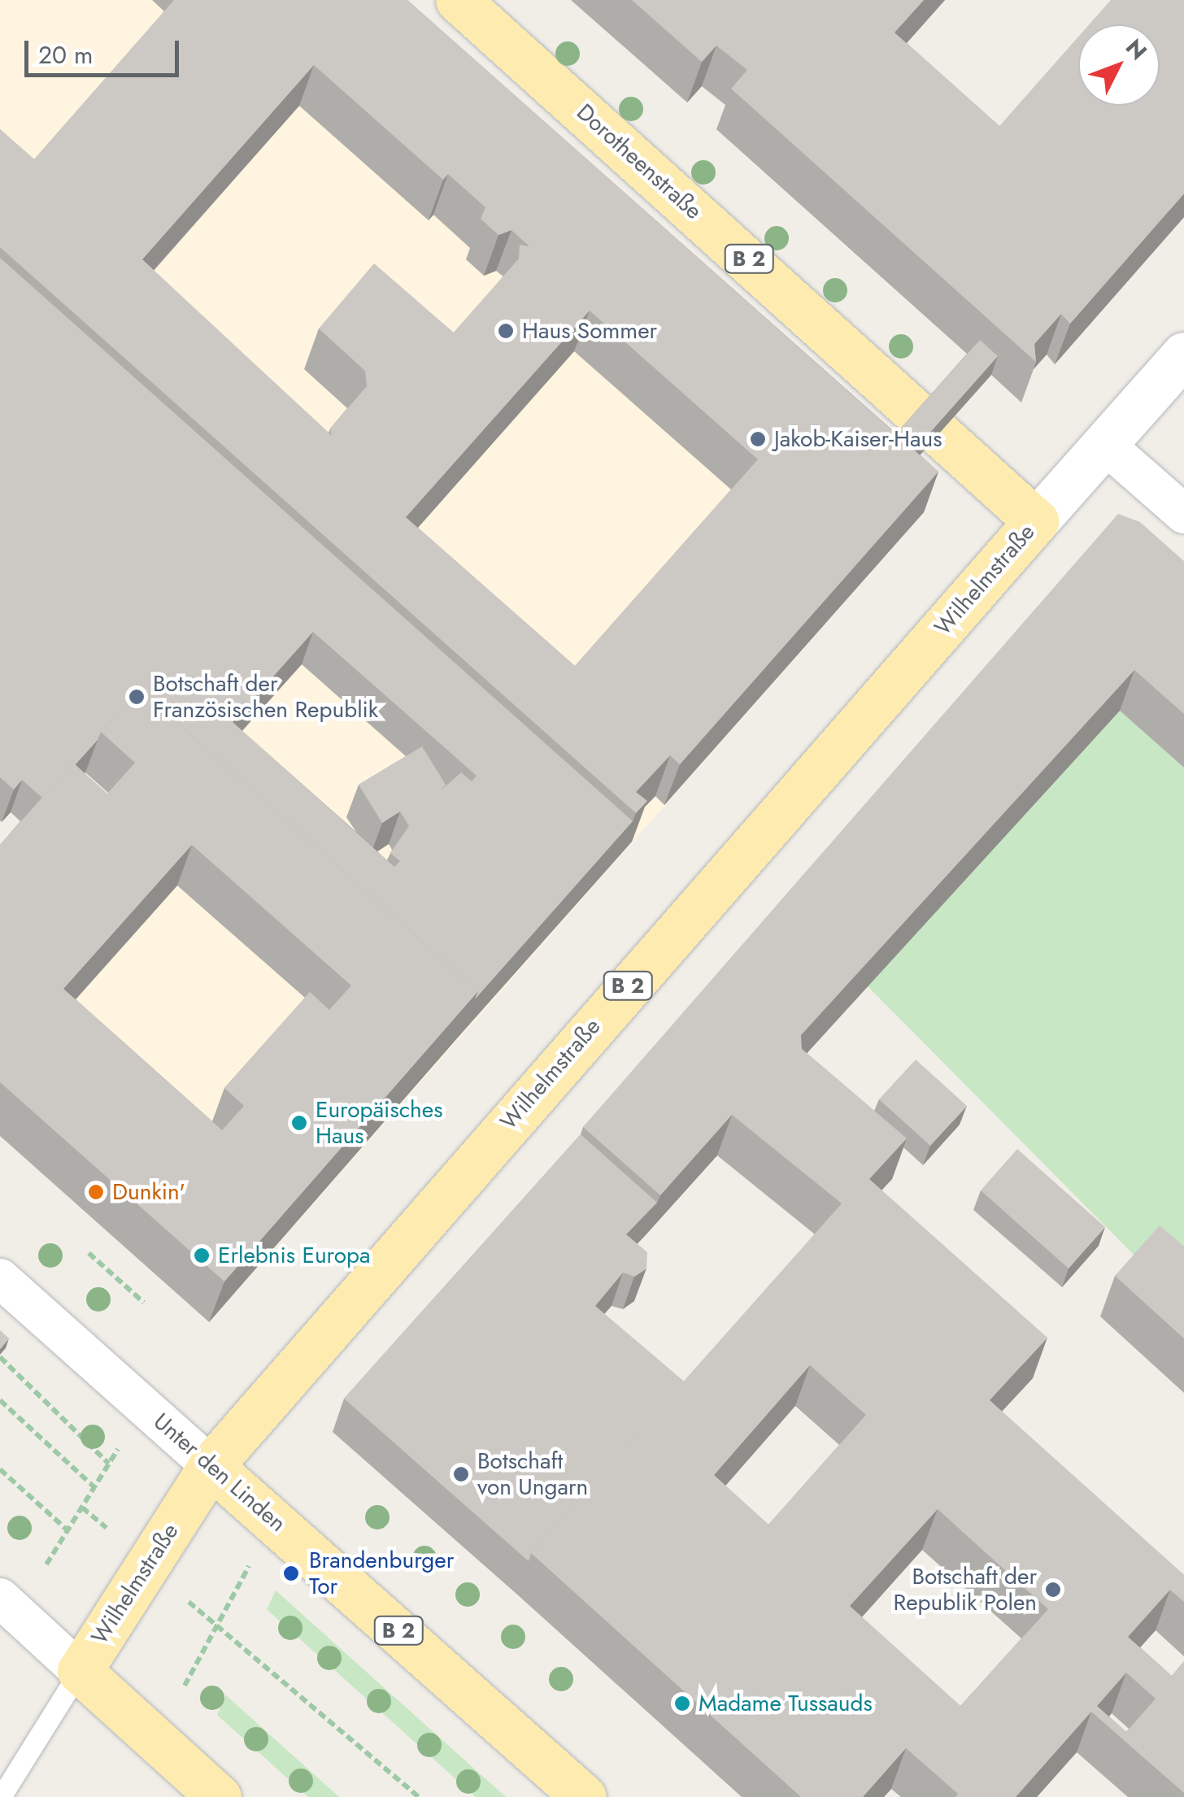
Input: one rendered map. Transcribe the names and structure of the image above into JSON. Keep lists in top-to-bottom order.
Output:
{
  "streets": {
    "main road": [
      "Dorotheenstraße",
      "B 2",
      "Wilhelmstraße",
      "Unter den Linden"
    ]
  },
  "crossings": [
    ["Dorotheenstraße", "Wilhelmstraße"],
    ["Wilhelmstraße", "Unter den Linden"]
  ],
  "places": [
    "Haus Sommer",
    "Jakob-Kaiser-Haus",
    "Botschaft der Französischen Republik",
    "Europäisches Haus",
    "Dunkin'",
    "Erlebnis Europa",
    "Botschaft von Ungarn",
    "Brandenburger Tor",
    "Botschaft der Republik Polen",
    "Madame Tussauds"
  ],
  "scale_bar": "20 m",
  "north": "top right"
}
